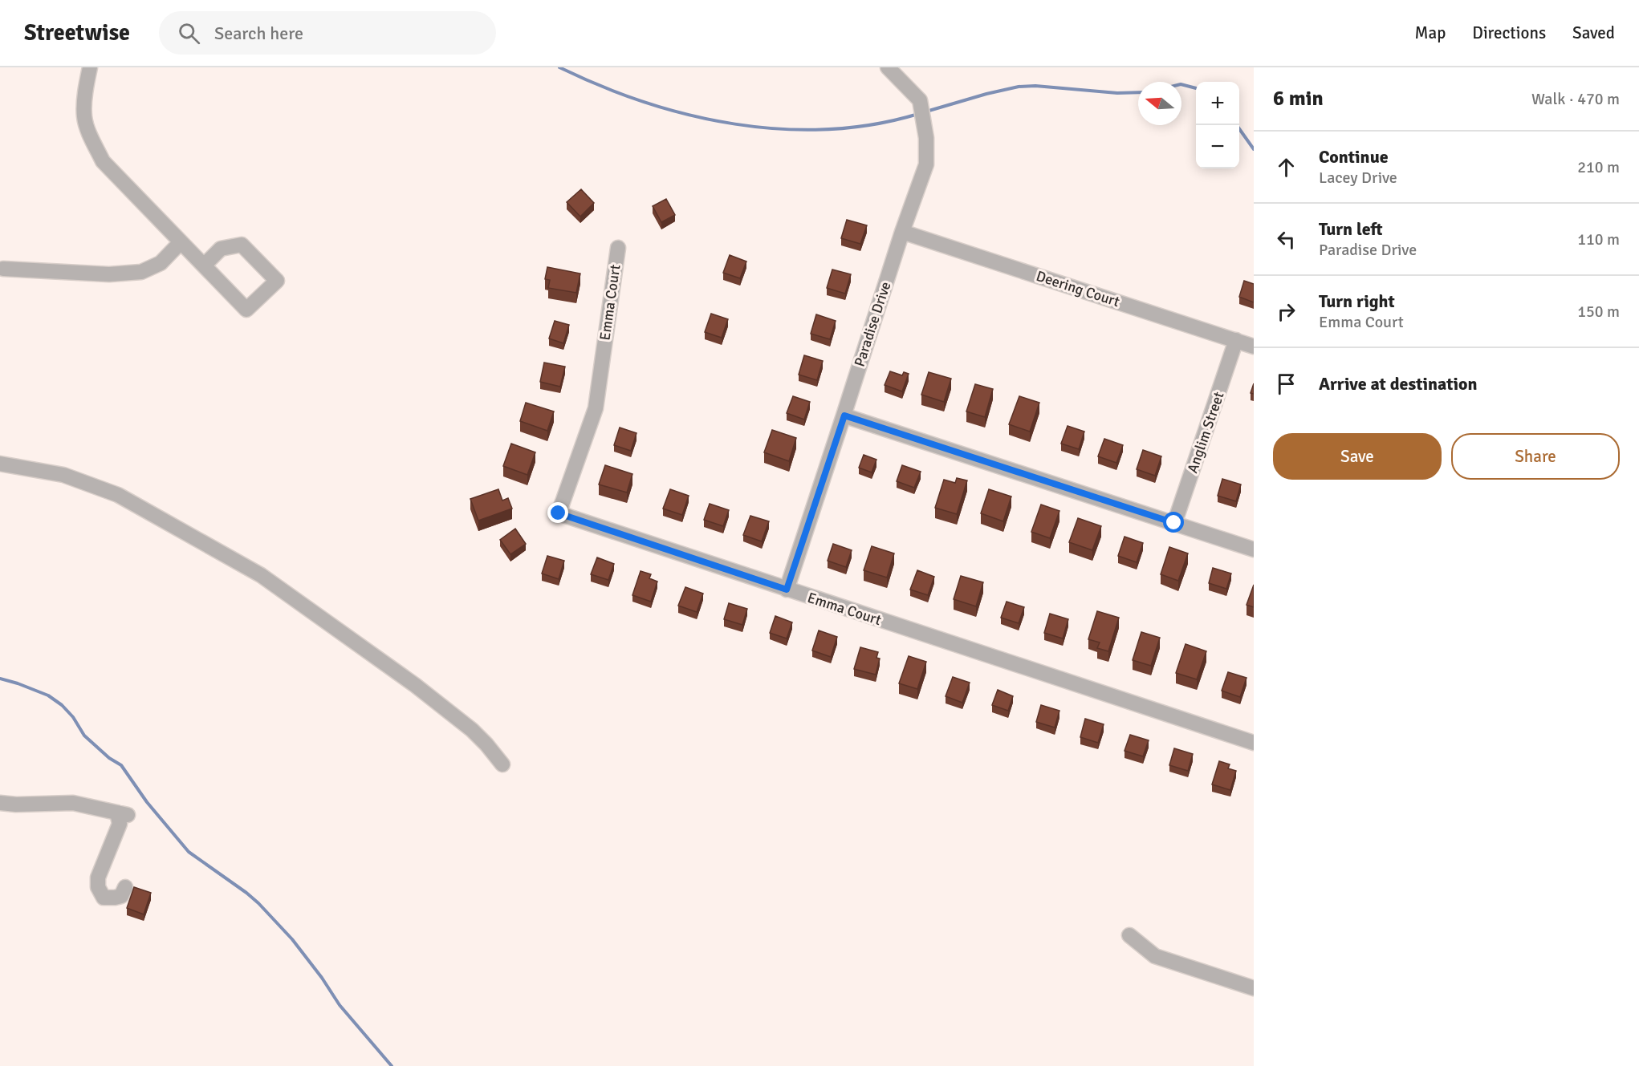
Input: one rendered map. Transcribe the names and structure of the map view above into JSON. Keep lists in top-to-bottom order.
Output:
{
  "streets": {
    "street": [
      "Deering Court",
      "Emma Court",
      "Paradise Drive",
      "Anglim Street"
    ]
  },
  "crossings": [
    ["Deering Court", "Paradise Drive"],
    ["Deering Court", "Anglim Street"],
    ["Emma Court", "Paradise Drive"]
  ],
  "north": "left",
  "page": {
    "header": "Streetwise",
    "search": "Search here",
    "nav": ["Map", "Directions", "Saved"],
    "heading": ["6 min", "Walk · 470 m"],
    "map_buttons": ["+", "−"],
    "list": [
      ["Continue", "Lacey Drive", "210 m"],
      ["Turn left", "Paradise Drive", "110 m"],
      ["Turn right", "Emma Court", "150 m"],
      "Arrive at destination"
    ],
    "buttons": ["Save", "Share"]
  }
}
